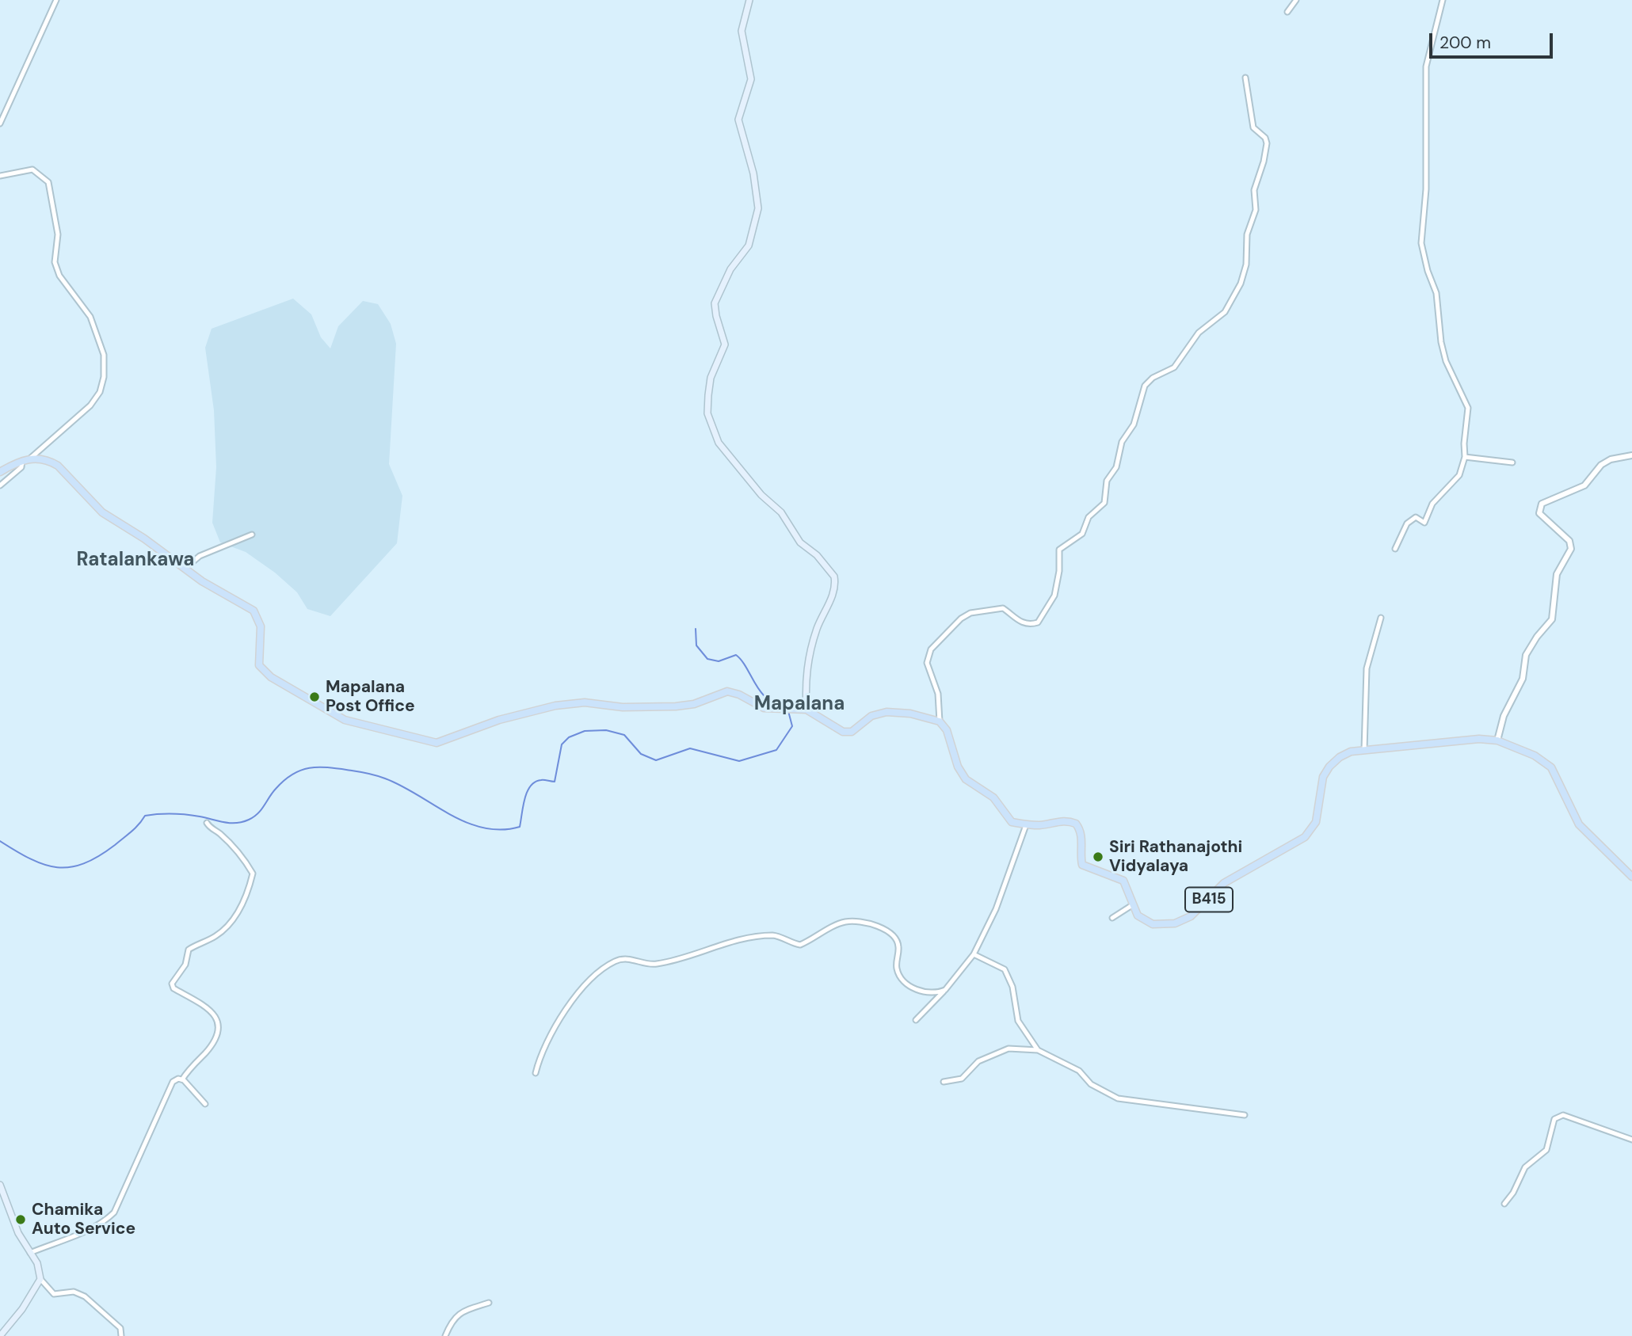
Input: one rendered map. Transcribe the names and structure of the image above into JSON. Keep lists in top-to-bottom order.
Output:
{
  "streets": {
    "main road": ["B415"]
  },
  "districts": ["Ratalankawa", "Mapalana"],
  "places": ["Mapalana Post Office", "Siri Rathanajothi Vidyalaya", "Chamika Auto Service"],
  "scale_bar": "200 m"
}
